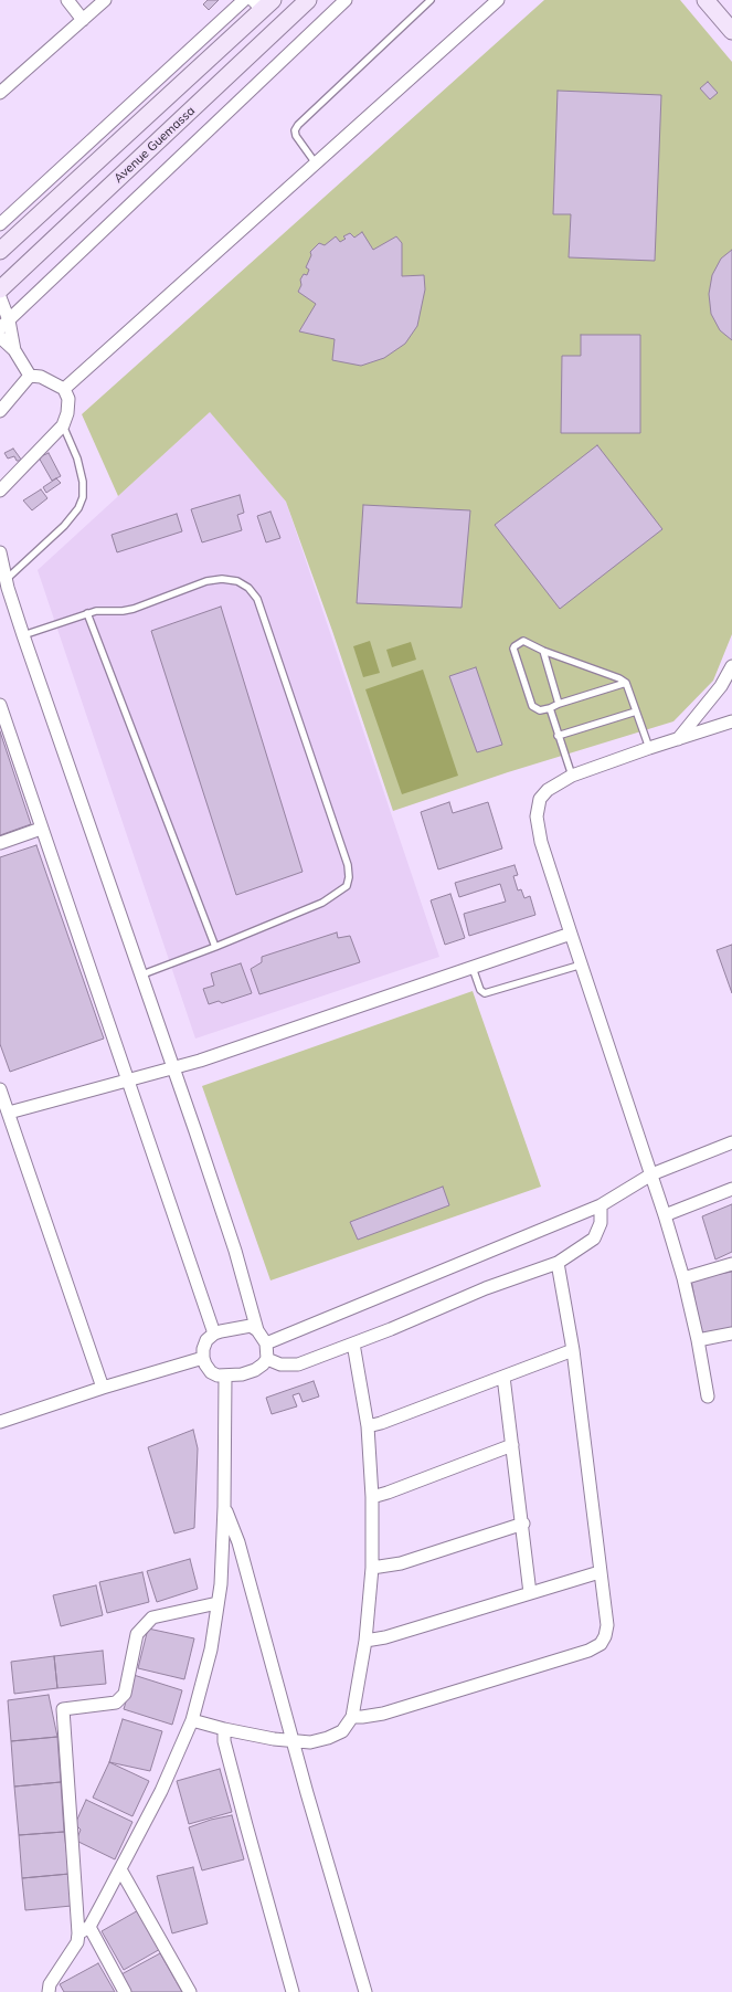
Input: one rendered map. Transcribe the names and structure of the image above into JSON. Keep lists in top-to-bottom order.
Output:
{
  "streets": {
    "main road": ["Avenue Guemassa"]
  }
}
